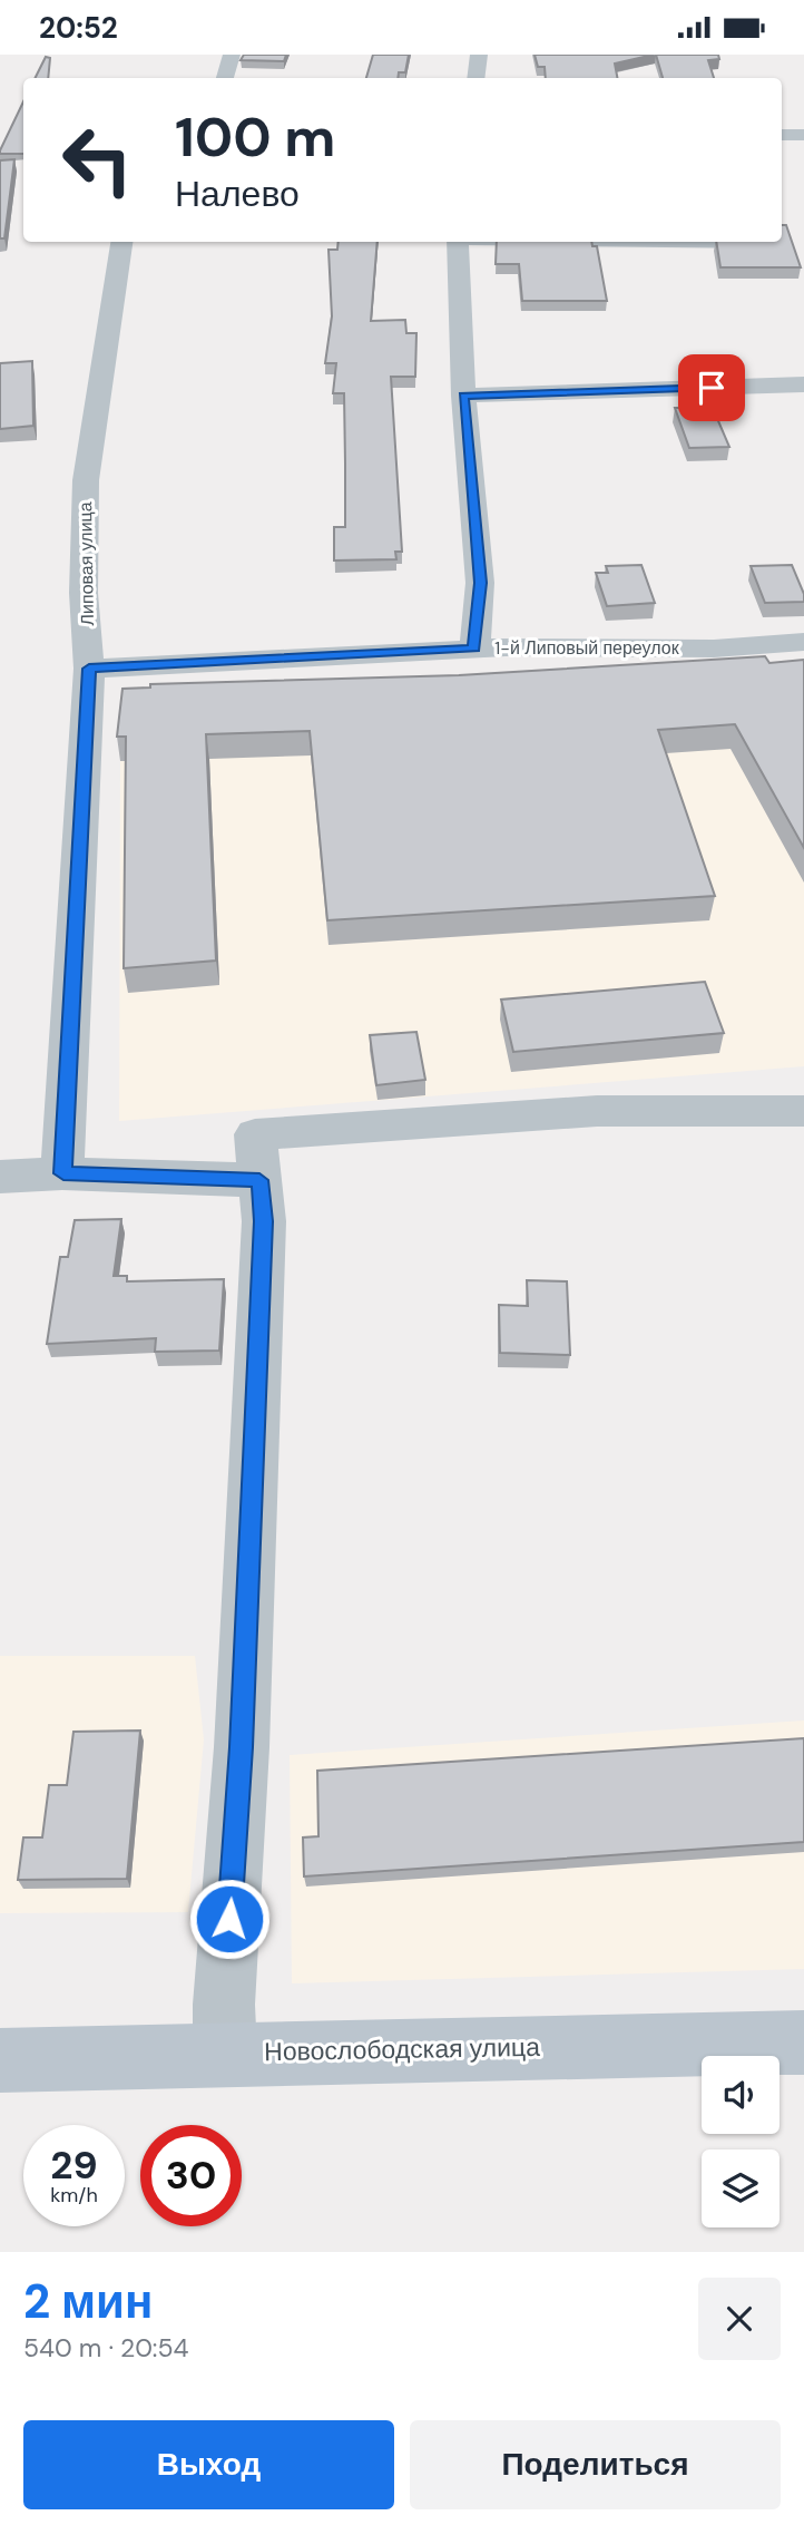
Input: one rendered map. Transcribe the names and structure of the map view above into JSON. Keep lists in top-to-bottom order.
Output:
{
  "streets": {
    "main road": ["Новослободская улица"],
    "street": ["Липовая улица", "1-й Липовый переулок"]
  },
  "crossings": [
    ["Липовая улица", "1-й Липовый переулок"]
  ],
  "page": {
    "status": "20:52",
    "turn": ["100 m", "Налево"],
    "speed": "29 km/h",
    "limit": "30",
    "heading": ["2 мин", "540 m · 20:54"],
    "buttons": ["Выход", "Поделиться"]
  }
}
